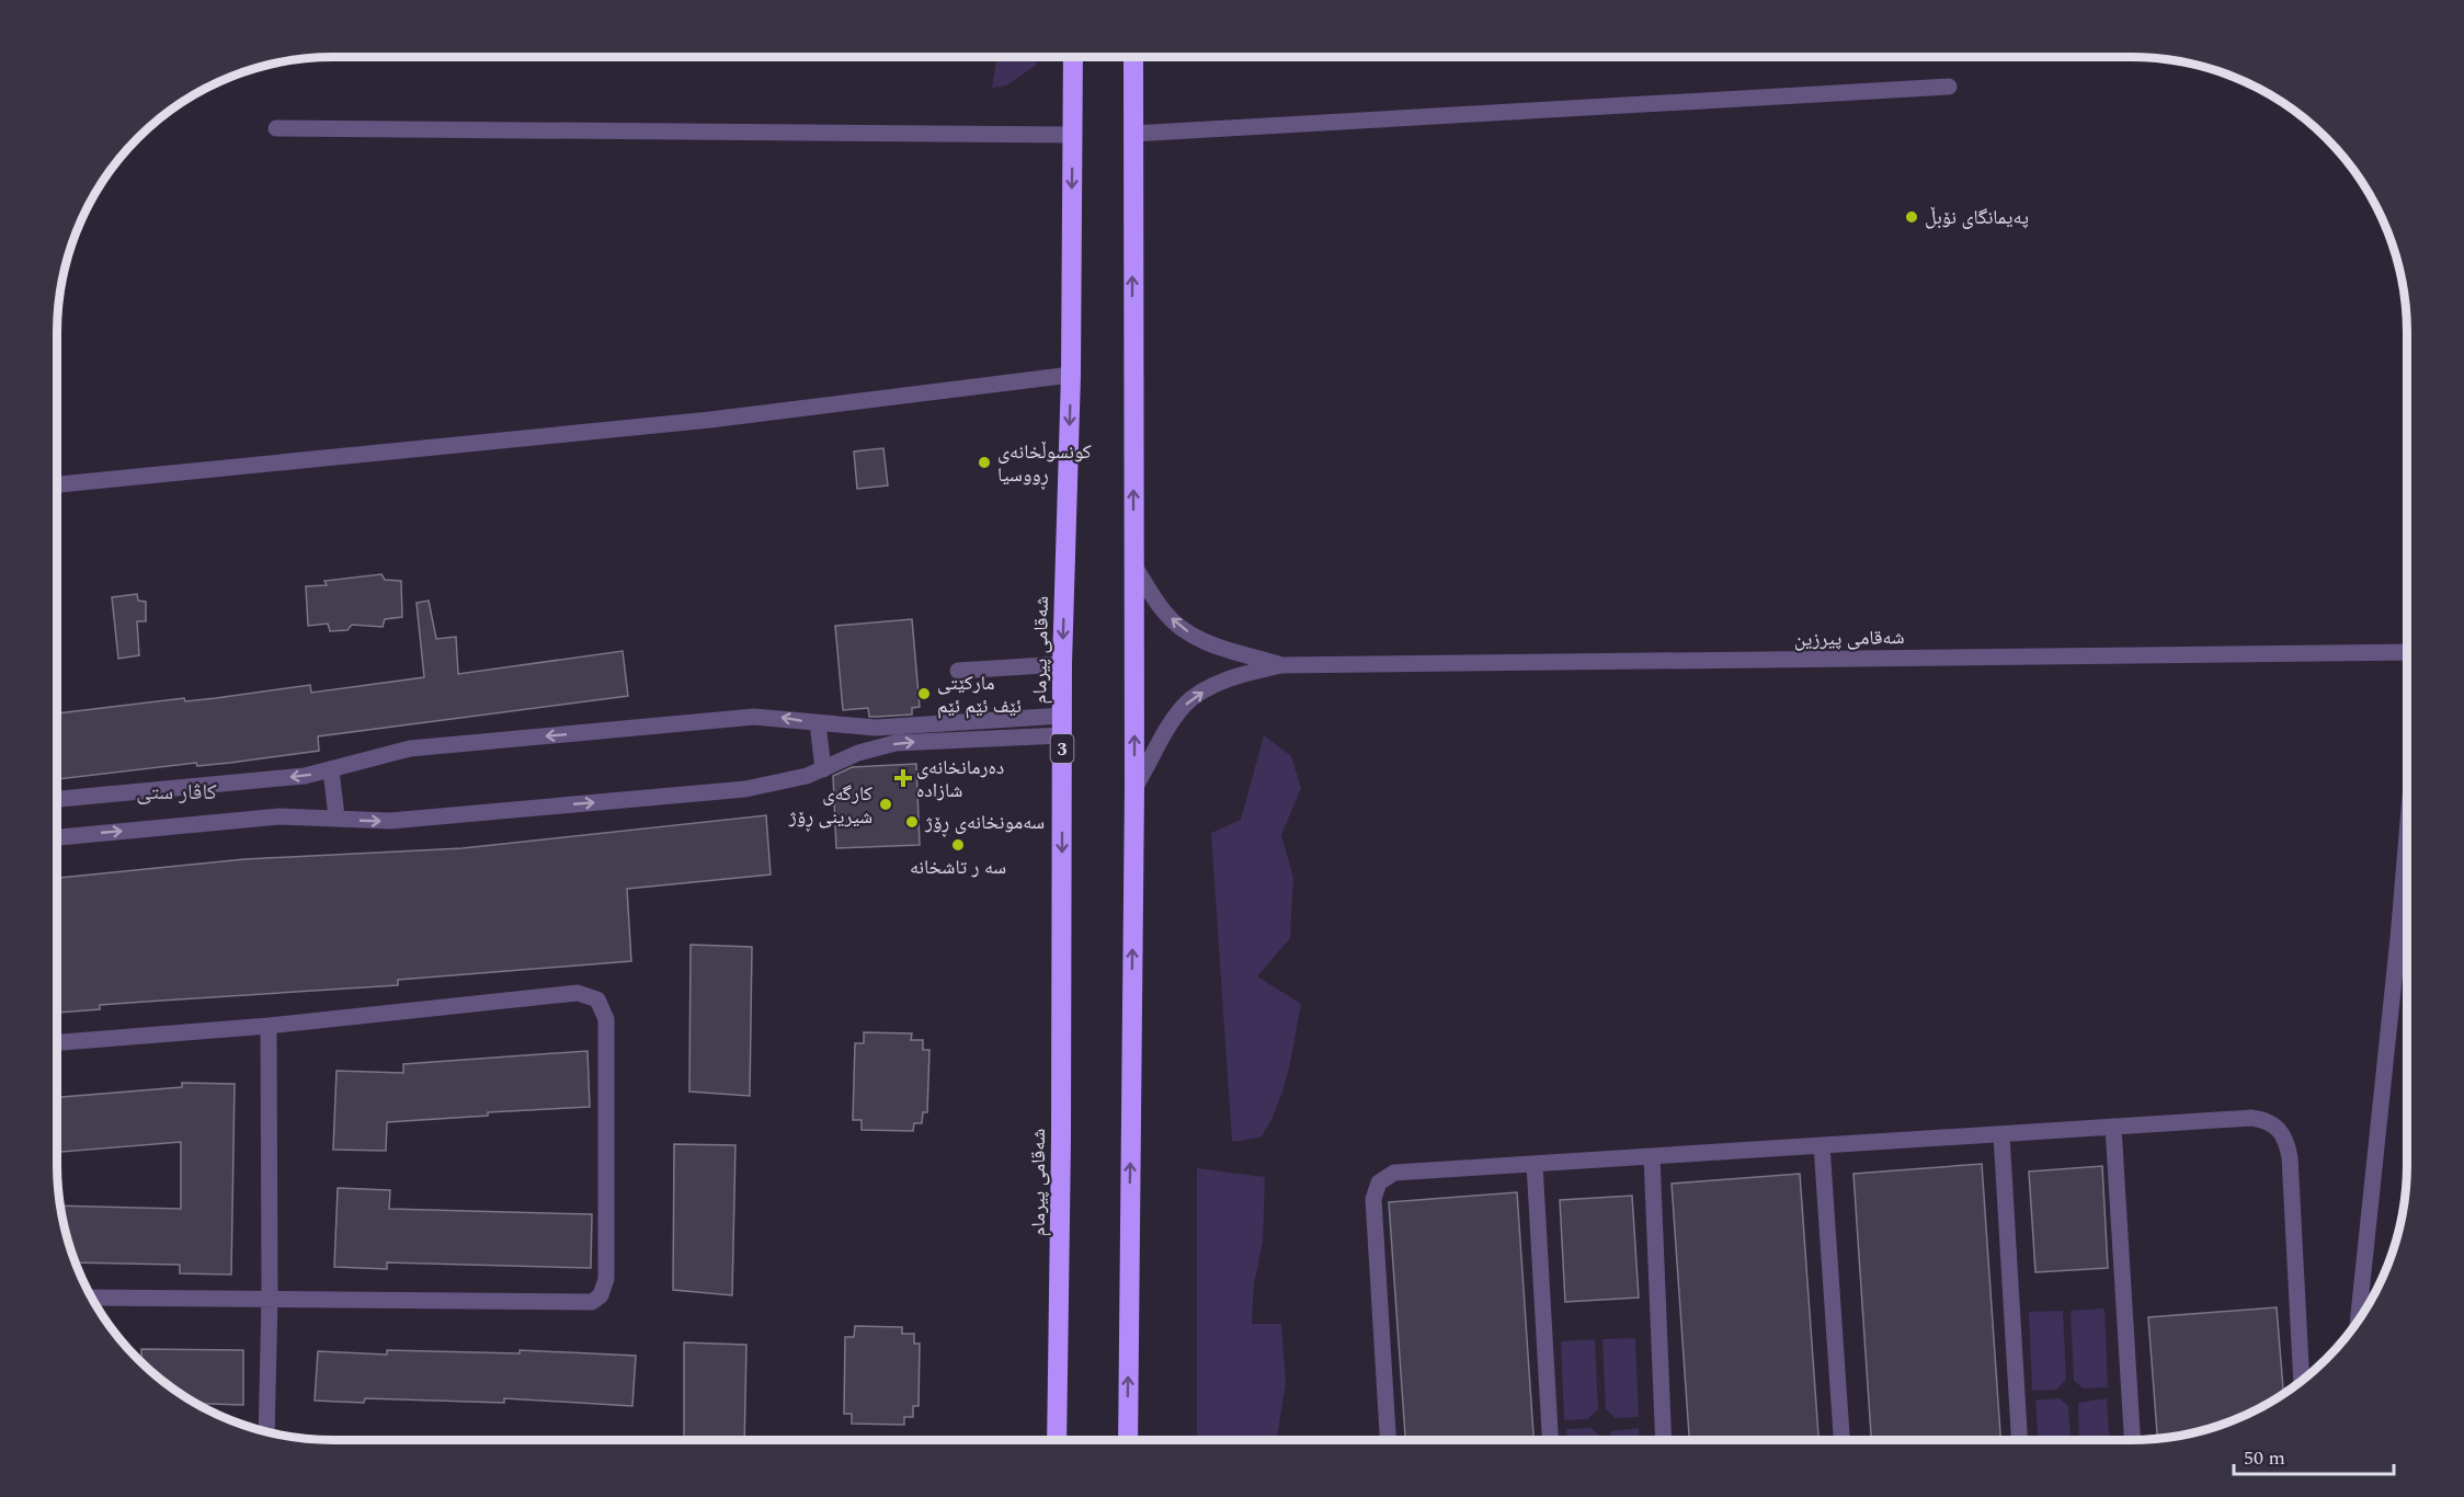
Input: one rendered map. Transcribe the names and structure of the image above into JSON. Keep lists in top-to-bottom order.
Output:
{
  "streets": {
    "highway": ["شەقامی پیرمام", "3"],
    "street": ["شەقامی پیرزین"]
  },
  "districts": ["کاڤار ستی"],
  "places": {
    "other": [
      "پەیمانگای نۆبڵ",
      "کونسوڵخانەی ڕووسیا",
      "مارکێتی ئێف ئێم ئێم",
      "کارگەی شیرینی ڕۆژ",
      "سەمونخانەی ڕۆژ",
      "سه ر تاشخانه"
    ],
    "health": ["دەرمانخانەی شازادە"]
  },
  "scale_bar": "50 m"
}
